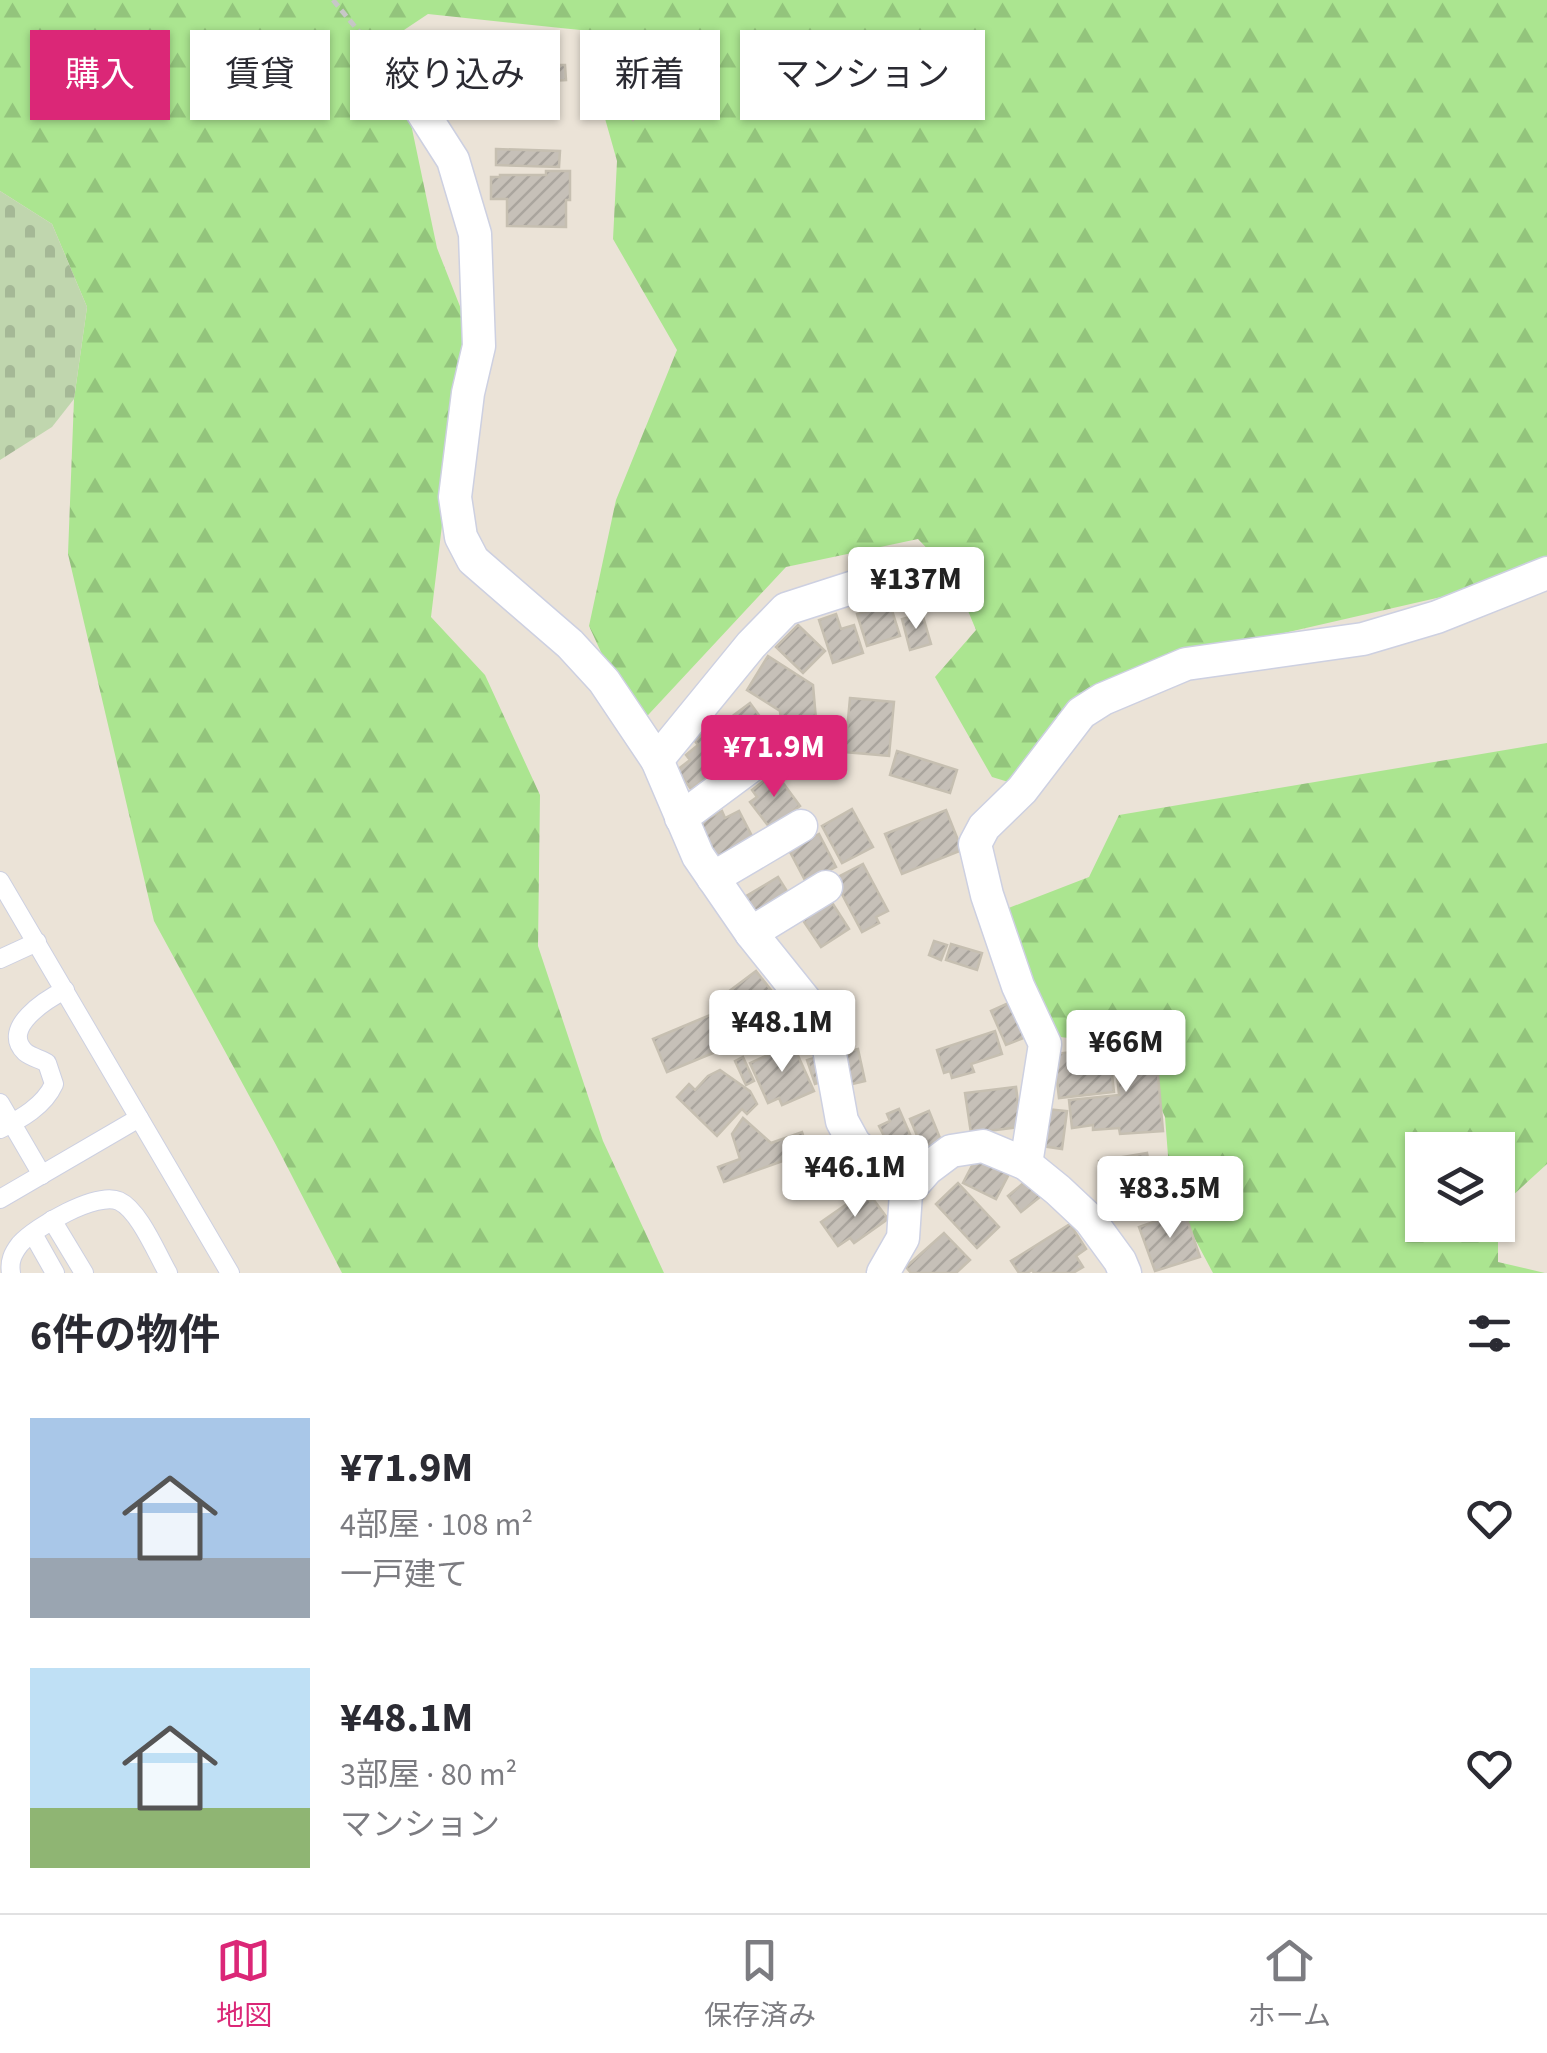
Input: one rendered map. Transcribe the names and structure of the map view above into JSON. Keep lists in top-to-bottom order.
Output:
{
  "page": {
    "chip": [
      "購入",
      "賃貸",
      "絞り込み",
      "新着",
      "マンション"
    ],
    "price": [
      "¥137M",
      "¥71.9M",
      "¥48.1M",
      "¥66M",
      "¥46.1M",
      "¥83.5M"
    ],
    "heading": "6件の物件",
    "list": [
      {
        "name": "¥71.9M",
        "note": "4部屋 · 108 m² · 一戸建て"
      },
      {
        "name": "¥48.1M",
        "note": "3部屋 · 80 m² · マンション"
      }
    ],
    "tabs": ["地図", "保存済み", "ホーム"]
  }
}
